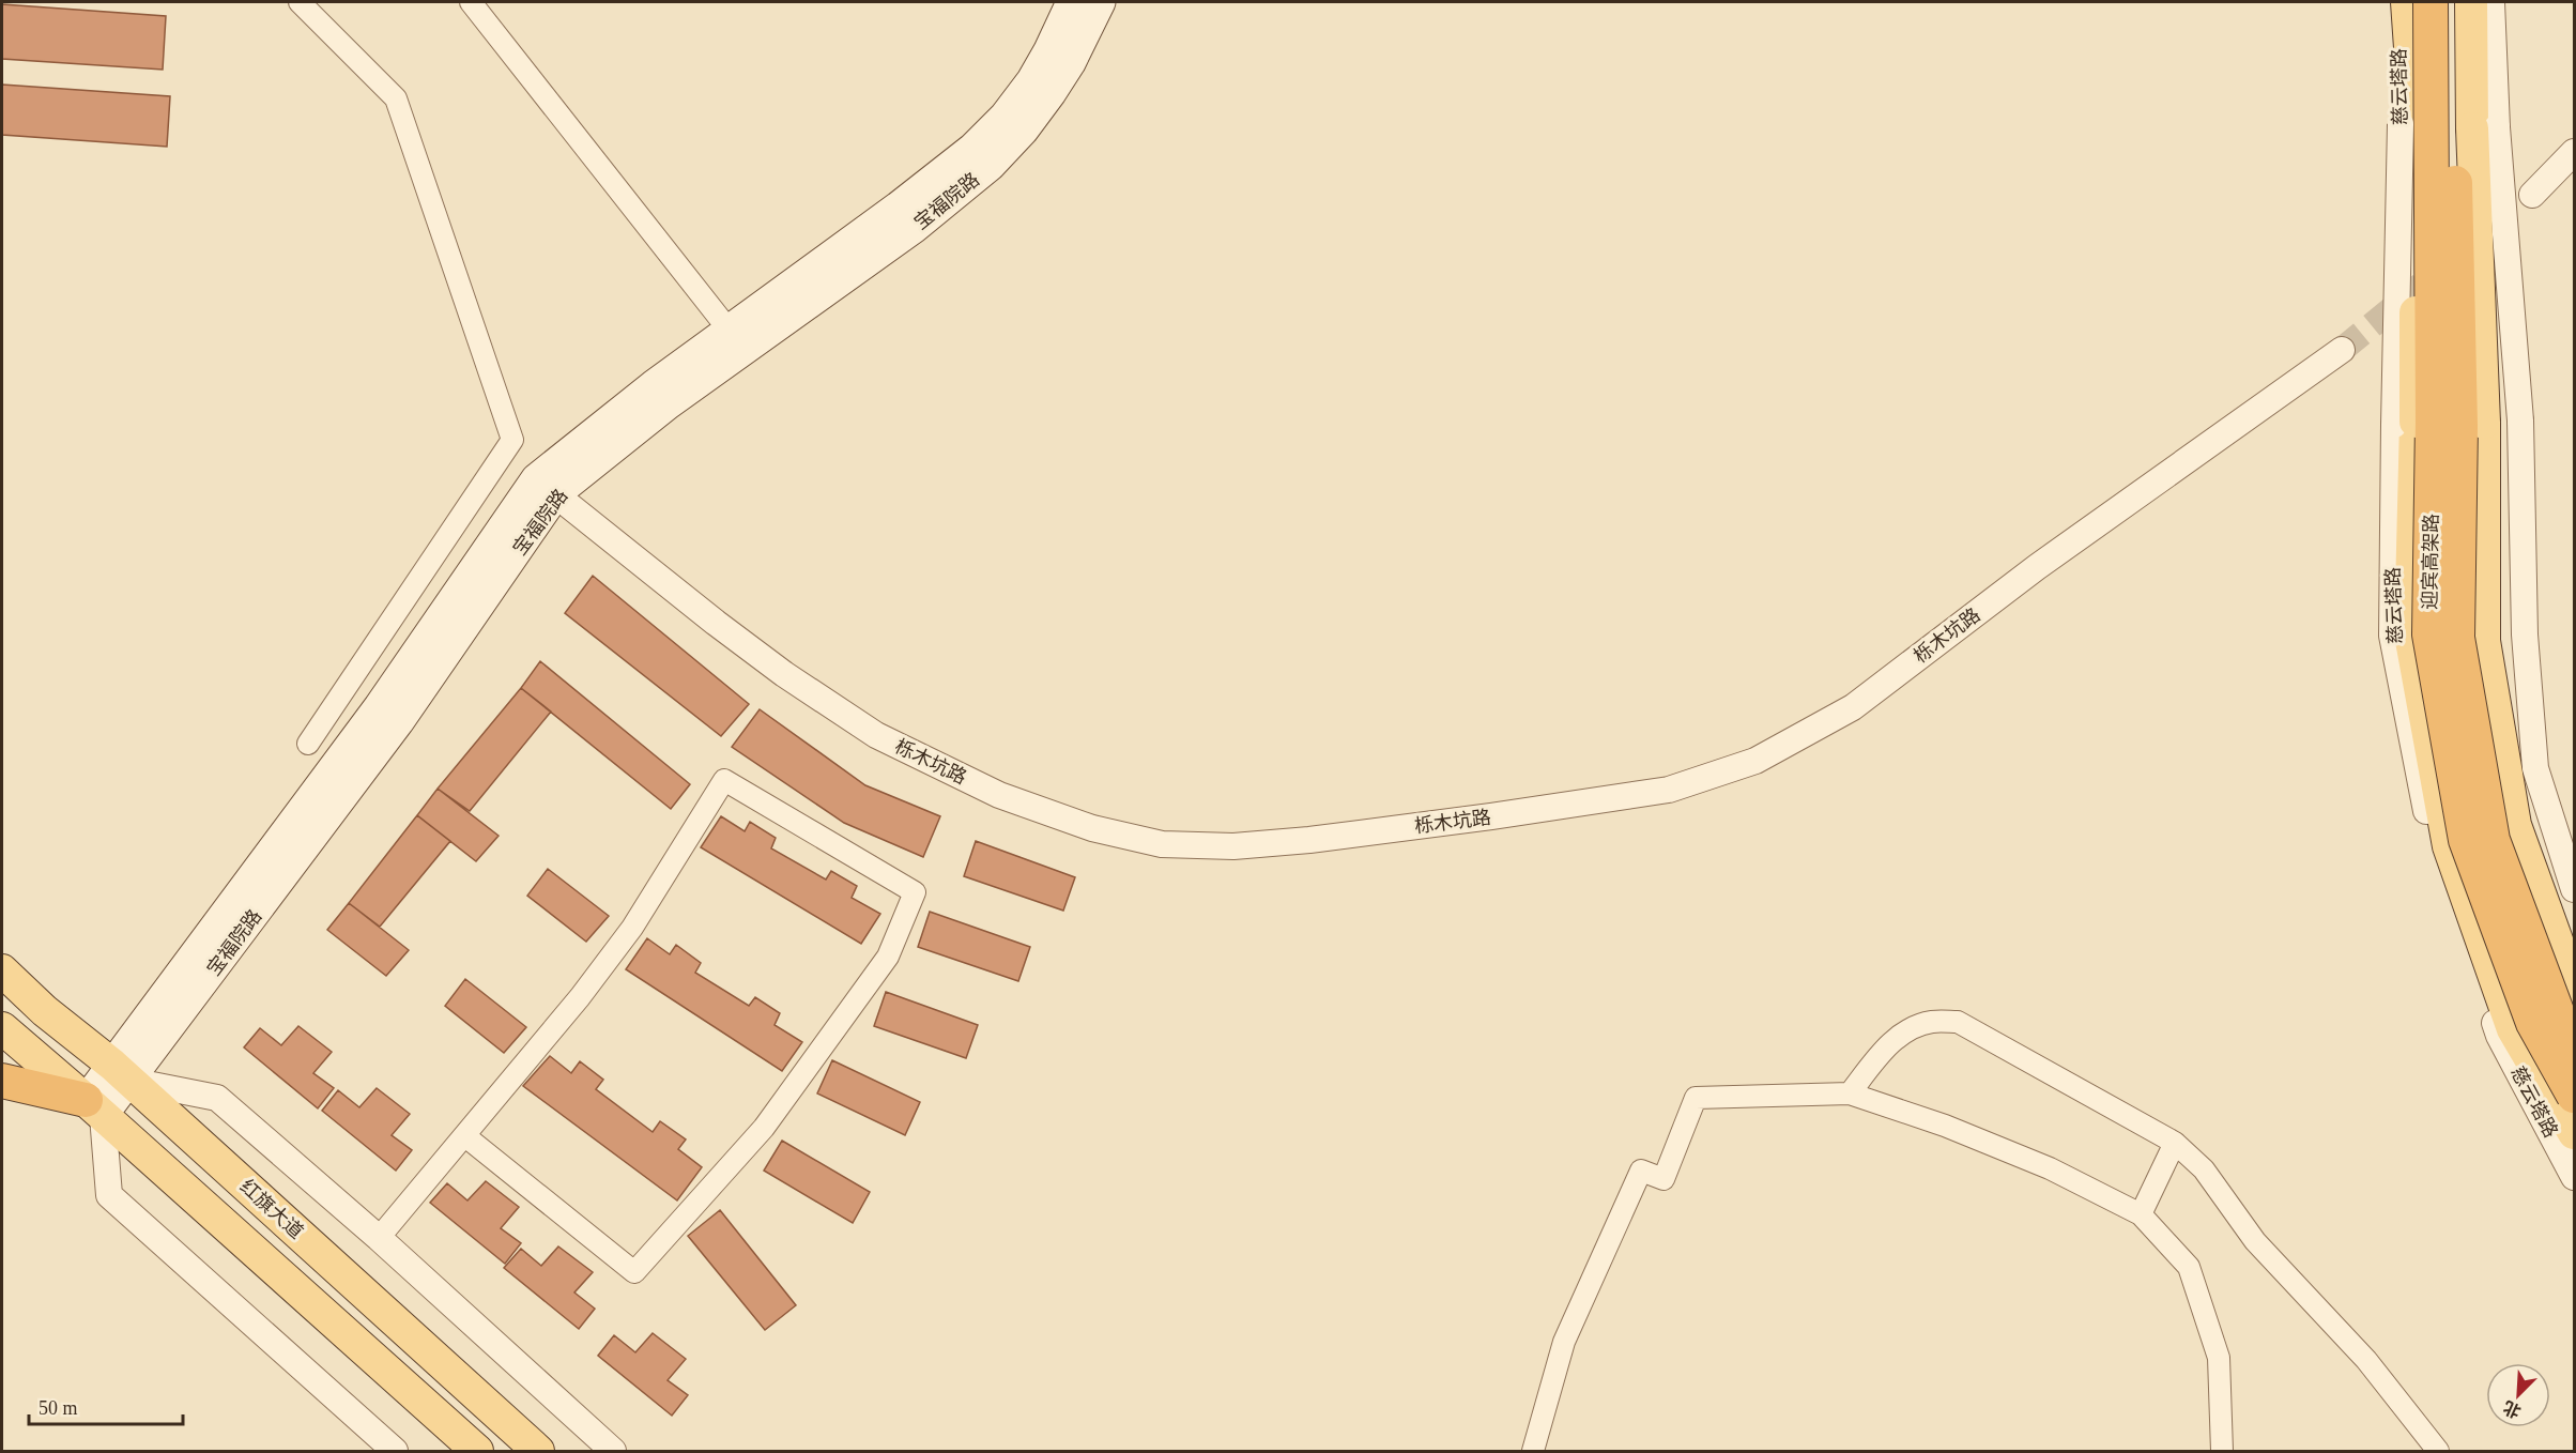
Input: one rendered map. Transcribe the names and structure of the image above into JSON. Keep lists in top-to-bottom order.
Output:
{
  "streets": {
    "highway": ["迎宾高架路"],
    "main road": ["慈云塔路", "宝福院路", "红旗大道"],
    "street": ["栎木坑路"]
  },
  "crossings": [
    ["宝福院路", "栎木坑路"],
    ["宝福院路", "红旗大道"]
  ],
  "scale_bar": "50 m",
  "north": "bottom left"
}
